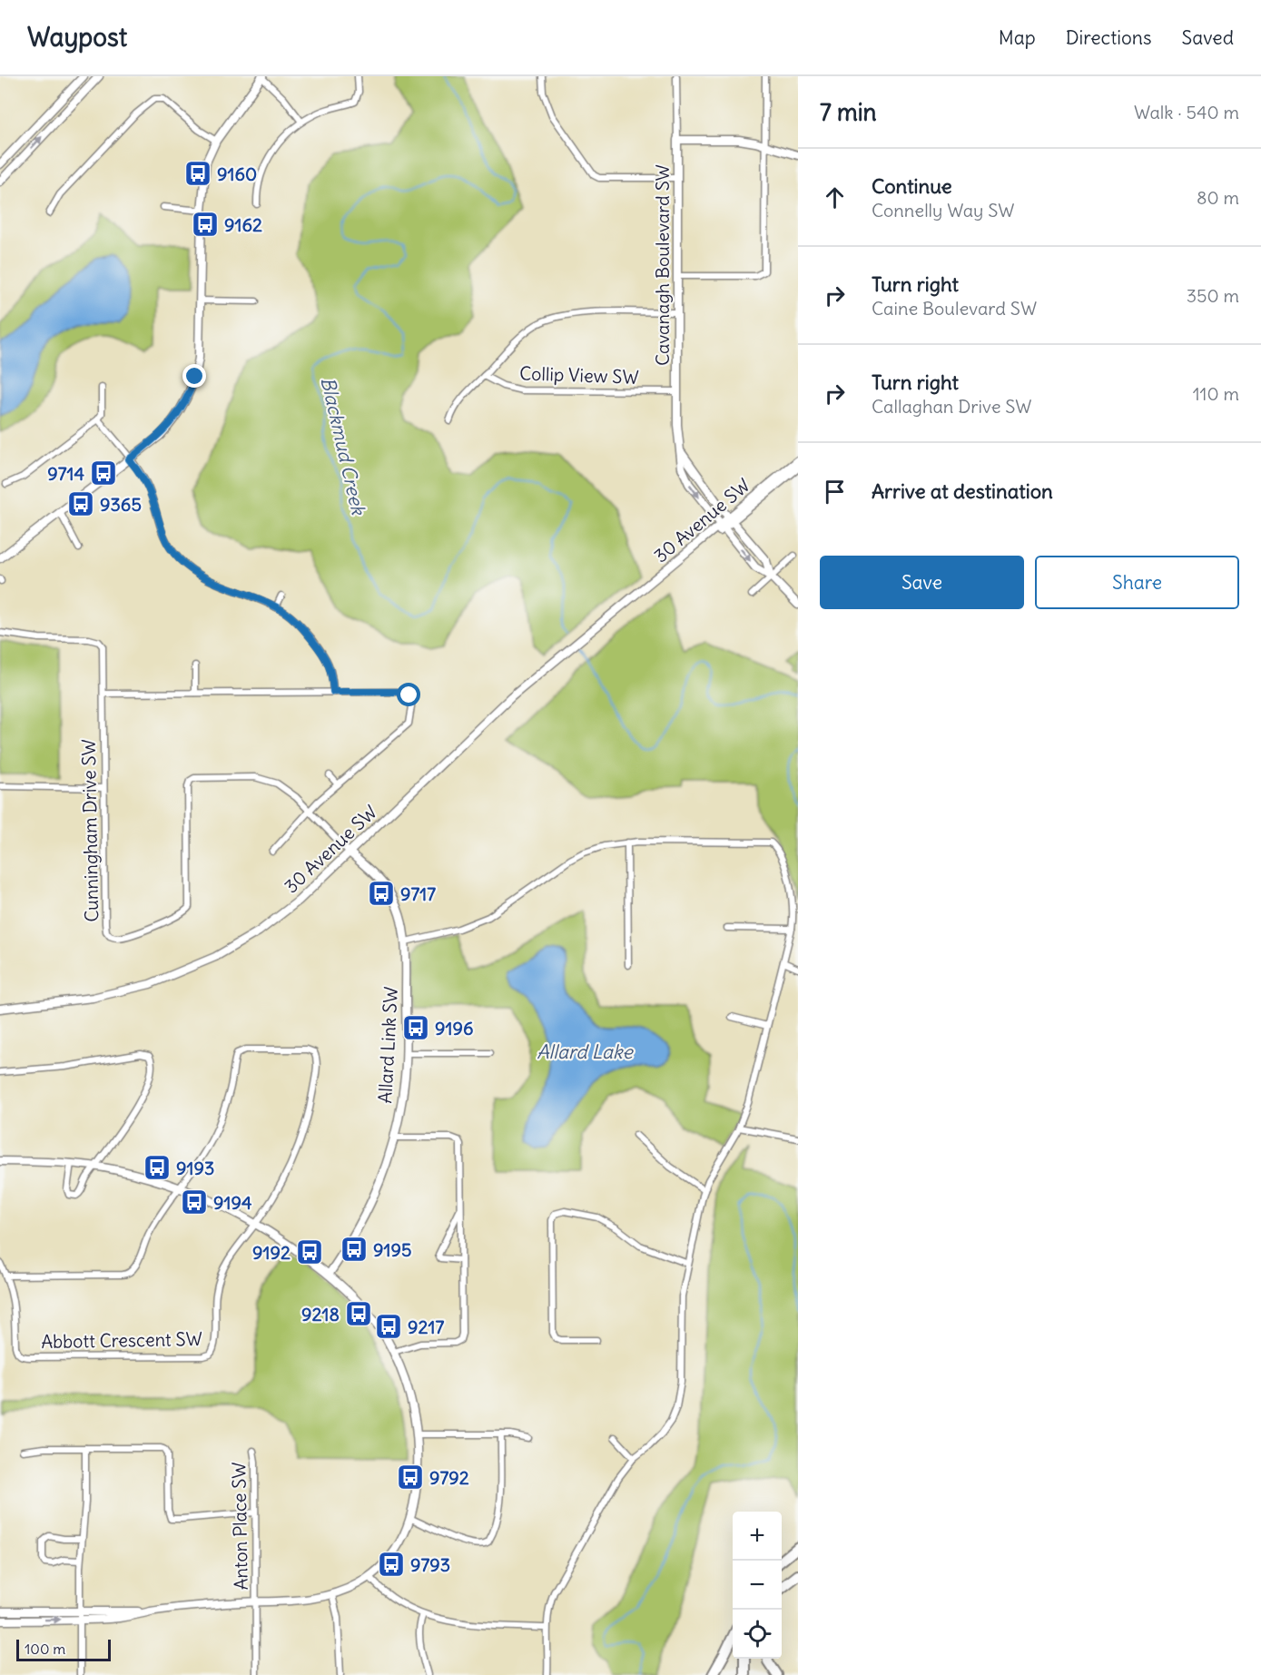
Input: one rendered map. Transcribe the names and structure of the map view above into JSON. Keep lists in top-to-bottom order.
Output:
{
  "streets": {
    "street": [
      "Cavanagh Boulevard SW",
      "Collip View SW",
      "30 Avenue SW",
      "Cunningham Drive SW",
      "Allard Link SW",
      "Abbott Crescent SW",
      "Anton Place SW"
    ]
  },
  "crossings": [
    ["Cavanagh Boulevard SW", "Collip View SW"],
    ["Cavanagh Boulevard SW", "30 Avenue SW"],
    ["30 Avenue SW", "Cunningham Drive SW"],
    ["30 Avenue SW", "Allard Link SW"],
    ["Cunningham Drive SW", "Allard Link SW"]
  ],
  "water": ["Blackmud Creek", "Allard Lake"],
  "places": {
    "bus stop": [
      "9160",
      "9162",
      "9714",
      "9365",
      "9717",
      "9196",
      "9193",
      "9194",
      "9195",
      "9192",
      "9218",
      "9217",
      "9792",
      "9793"
    ]
  },
  "scale_bar": "100 m",
  "page": {
    "header": "Waypost",
    "nav": ["Map", "Directions", "Saved"],
    "heading": ["7 min", "Walk · 540 m"],
    "list": [
      ["Continue", "Connelly Way SW", "80 m"],
      ["Turn right", "Caine Boulevard SW", "350 m"],
      ["Turn right", "Callaghan Drive SW", "110 m"],
      "Arrive at destination"
    ],
    "buttons": ["Save", "Share"],
    "map_buttons": ["+", "−"],
    "scale": "100 m"
  }
}
